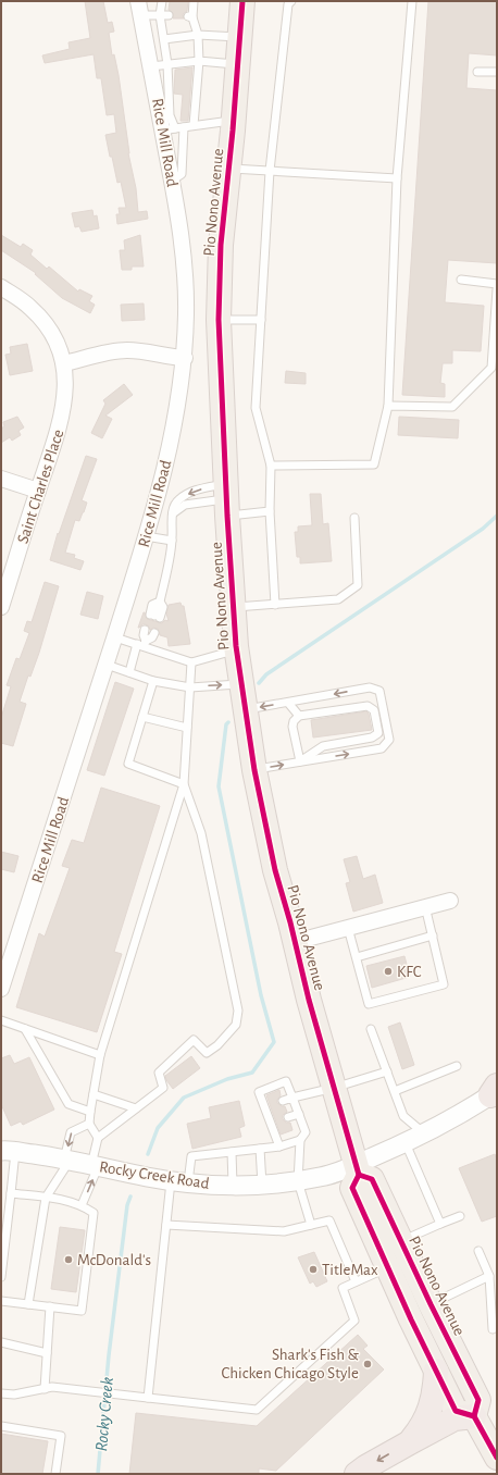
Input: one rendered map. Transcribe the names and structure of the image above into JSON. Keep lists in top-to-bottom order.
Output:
{
  "streets": {
    "main road": ["Pio Nono Avenue"],
    "street": ["Rice Mill Road", "Saint Charles Place", "Rocky Creek Road"]
  },
  "crossings": [
    ["Pio Nono Avenue", "Rocky Creek Road"]
  ],
  "water": ["Rocky Creek"],
  "places": [
    "KFC",
    "McDonald's",
    "TitleMax",
    "Shark's Fish & Chicken Chicago Style"
  ]
}
